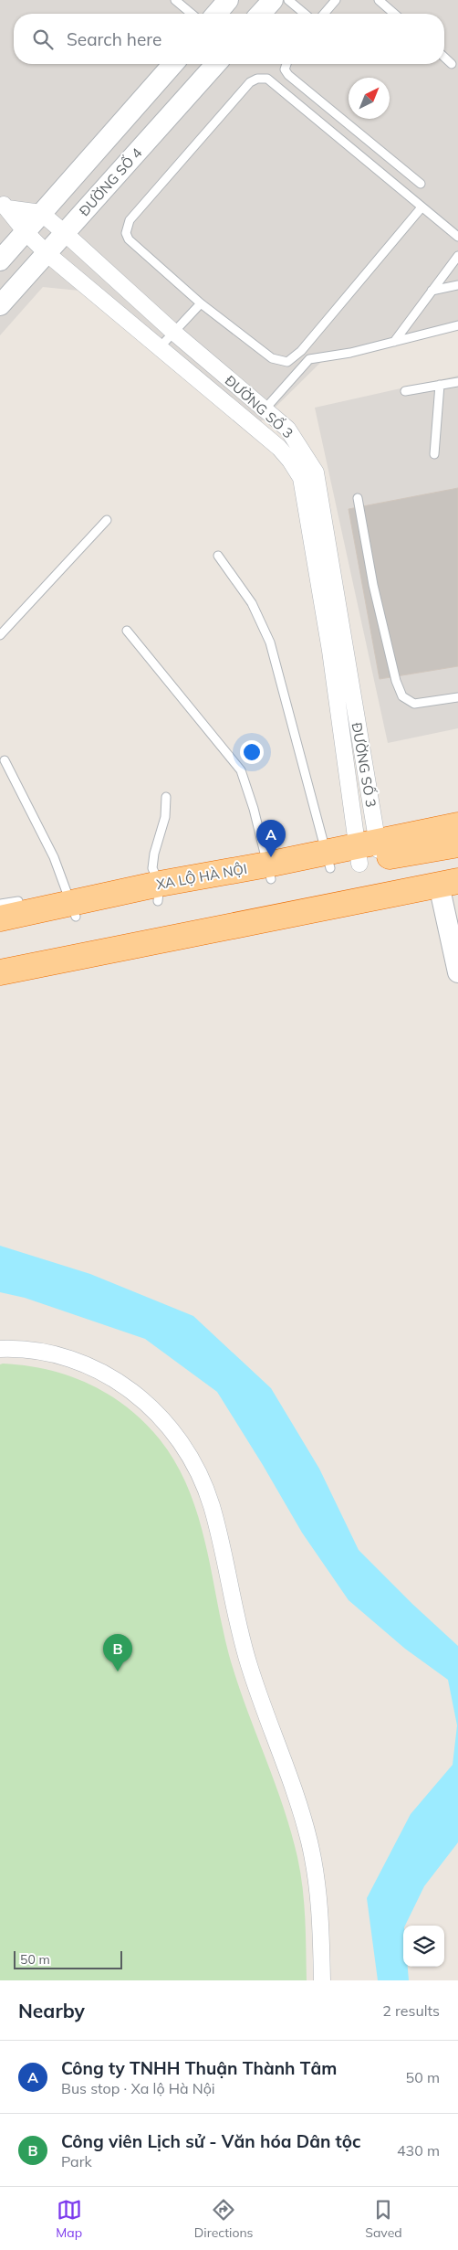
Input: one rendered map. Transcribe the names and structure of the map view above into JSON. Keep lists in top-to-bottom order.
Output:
{
  "streets": {
    "highway": ["XA LỘ HÀ NỘI"],
    "street": ["ĐƯỜNG SỐ 4", "ĐƯỜNG SỐ 3"]
  },
  "crossings": [
    ["ĐƯỜNG SỐ 4", "ĐƯỜNG SỐ 3"],
    ["ĐƯỜNG SỐ 3", "XA LỘ HÀ NỘI"]
  ],
  "scale_bar": "50 m",
  "north": "top right",
  "page": {
    "search": "Search here",
    "pins": ["A", "B"],
    "scale": "50 m",
    "heading": ["Nearby", "2 results"],
    "list": [
      {
        "mark": "A",
        "name": "Công ty TNHH Thuận Thành Tâm",
        "note": "Bus stop · Xa lộ Hà Nội",
        "value": "50 m"
      },
      {
        "mark": "B",
        "name": "Công viên Lịch sử - Văn hóa Dân tộc",
        "note": "Park",
        "value": "430 m"
      }
    ],
    "nav": ["Map", "Directions", "Saved"]
  }
}
